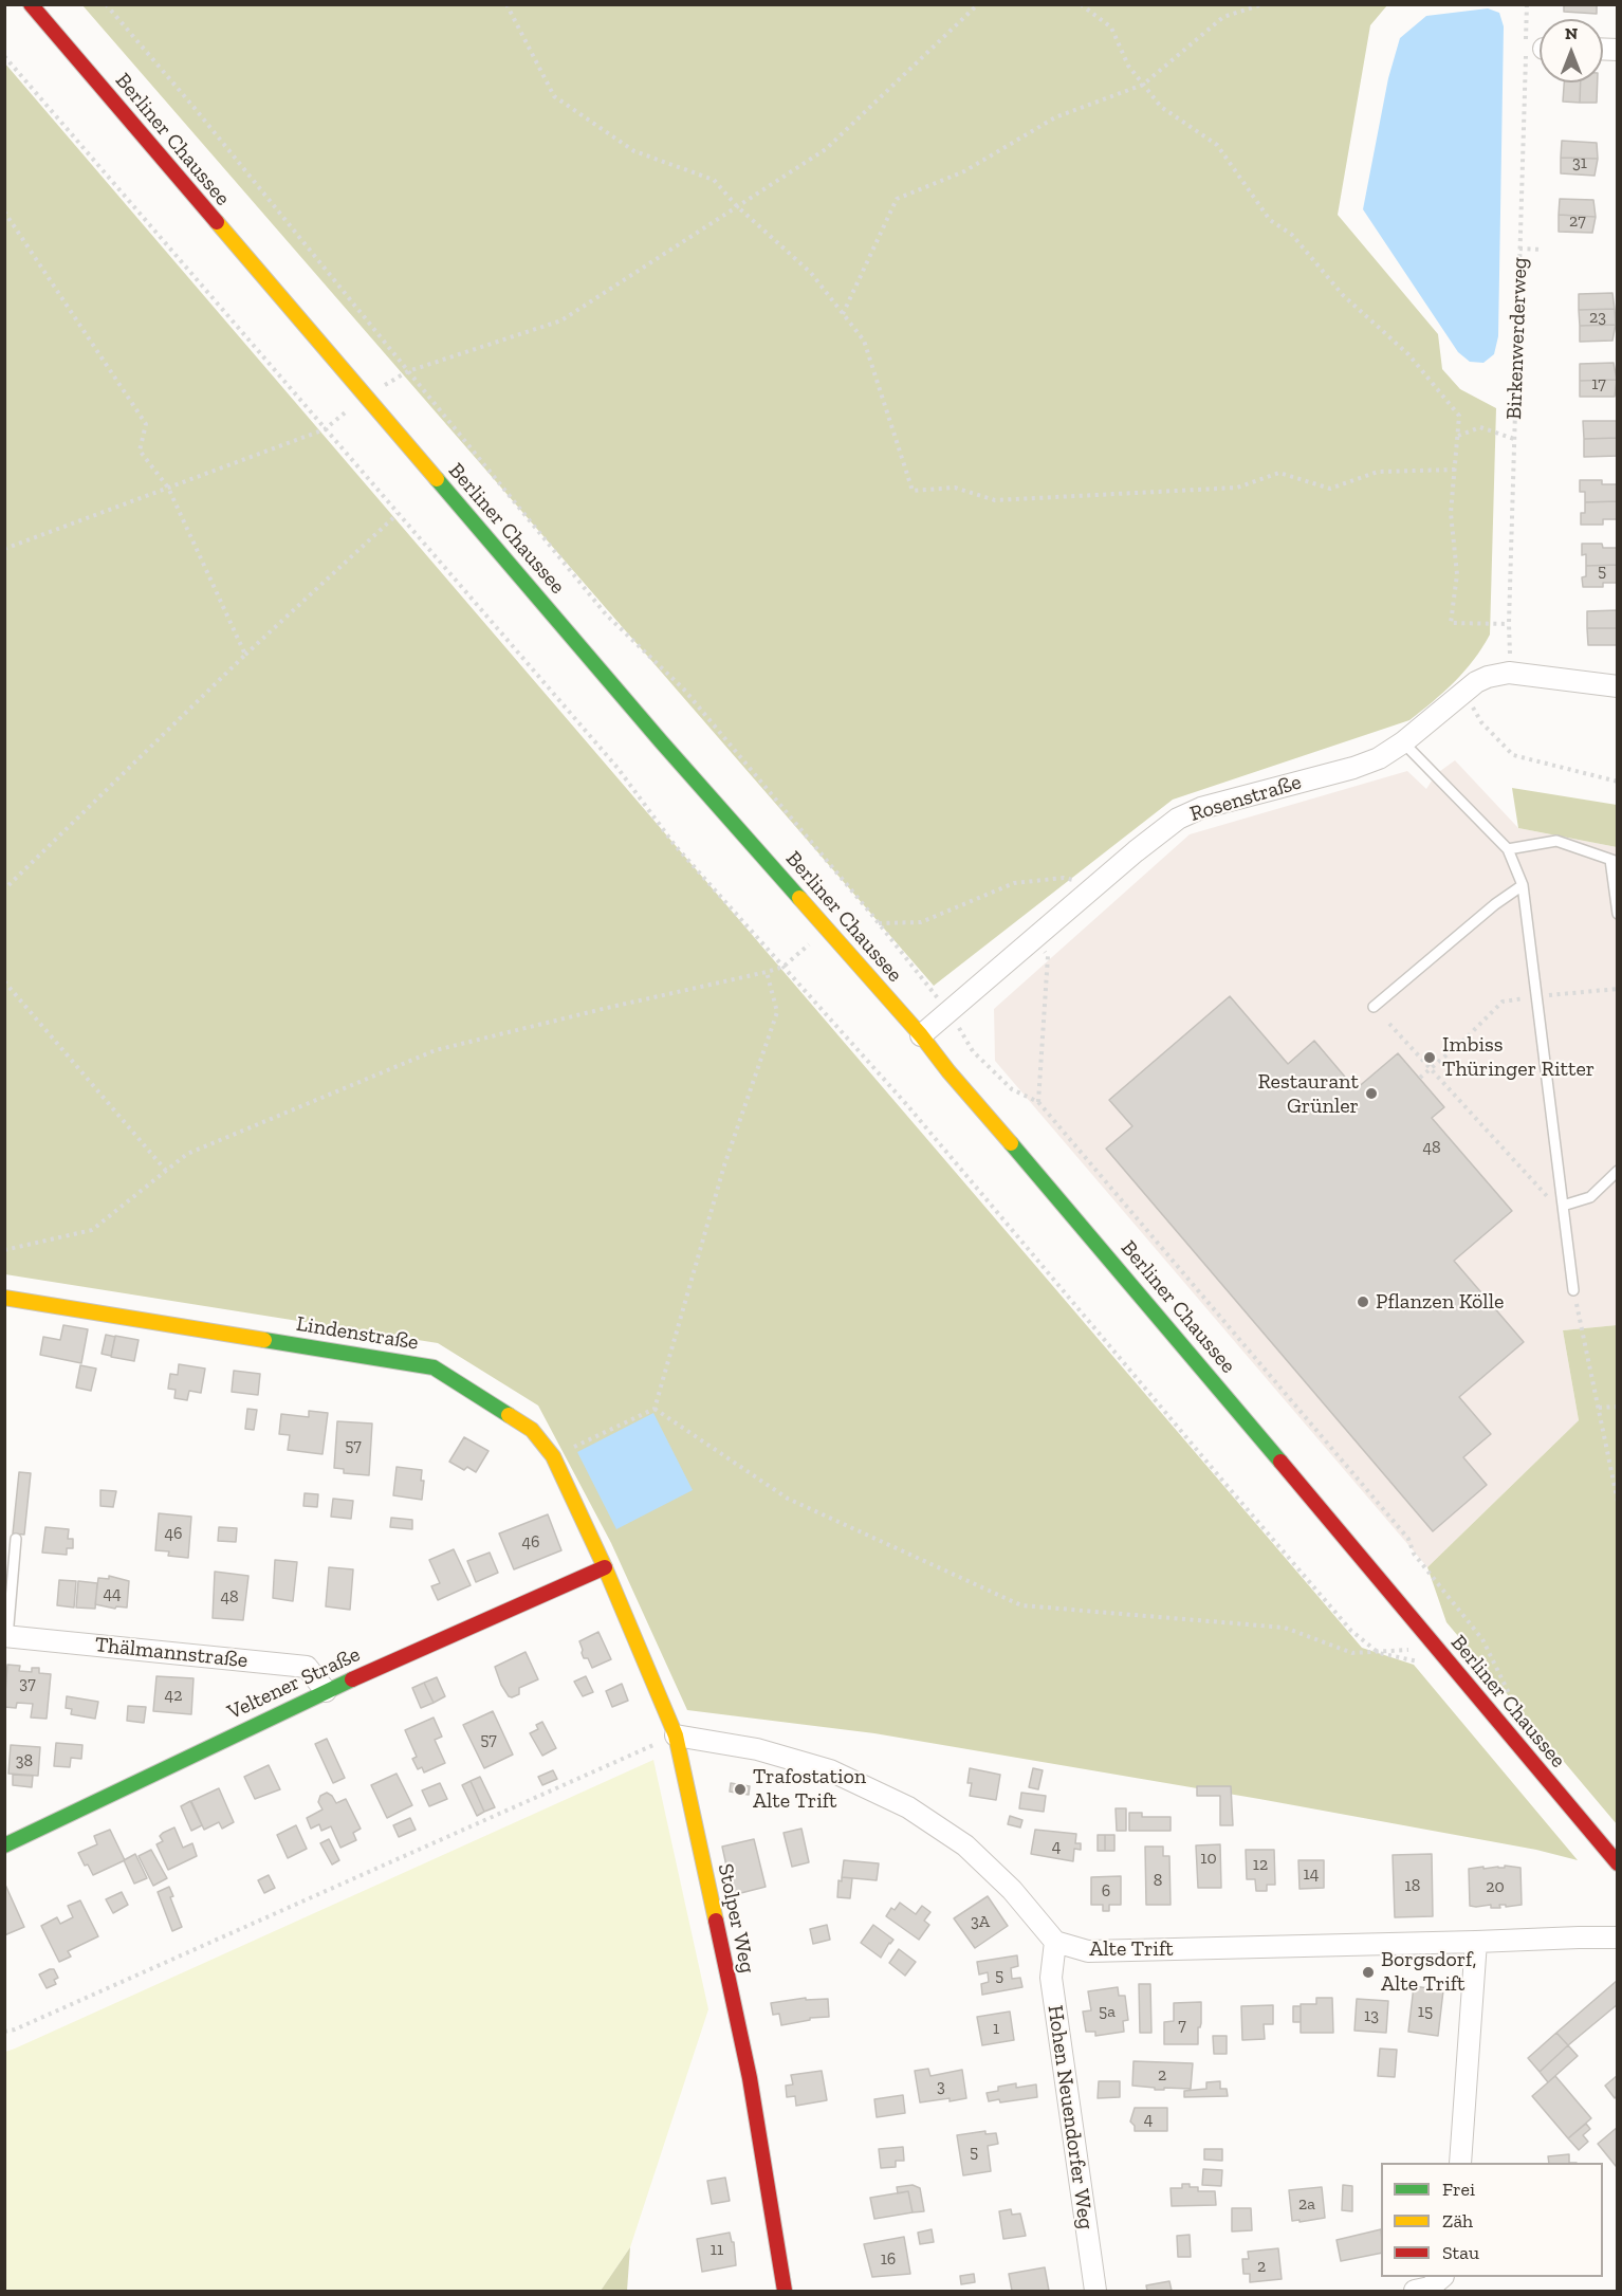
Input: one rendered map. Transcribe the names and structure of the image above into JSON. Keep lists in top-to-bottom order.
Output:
{
  "streets": {
    "main road": [
      "Berliner Chaussee",
      "Lindenstraße",
      "Veltener Straße",
      "Stolper Weg"
    ],
    "street": [
      "Rosenstraße",
      "Thälmannstraße",
      "Alte Trift",
      "Hohen Neuendorfer Weg"
    ],
    "path": ["Birkenwerderweg"]
  },
  "crossings": [
    ["Berliner Chaussee", "Rosenstraße"],
    ["Birkenwerderweg", "Rosenstraße"],
    ["Lindenstraße", "Veltener Straße"],
    ["Lindenstraße", "Stolper Weg"],
    ["Thälmannstraße", "Veltener Straße"],
    ["Veltener Straße", "Stolper Weg"],
    ["Alte Trift", "Hohen Neuendorfer Weg"]
  ],
  "places": [
    "Imbiss Thüringer Ritter",
    "Restaurant Grünler",
    "Pflanzen Kölle",
    "Trafostation Alte Trift",
    "Borgsdorf, Alte Trift"
  ],
  "house_numbers": [
    "31",
    "27",
    "23",
    "17",
    "5",
    "48",
    "57",
    "46",
    "46",
    "44",
    "48",
    "37",
    "42",
    "57",
    "38",
    "4",
    "10",
    "12",
    "14",
    "8",
    "18",
    "20",
    "6",
    "3A",
    "5",
    "5a",
    "15",
    "13",
    "7",
    "1",
    "2",
    "3",
    "4",
    "5",
    "2a",
    "11",
    "16",
    "2"
  ],
  "legend": ["Frei", "Zäh", "Stau"],
  "north": "top"
}
